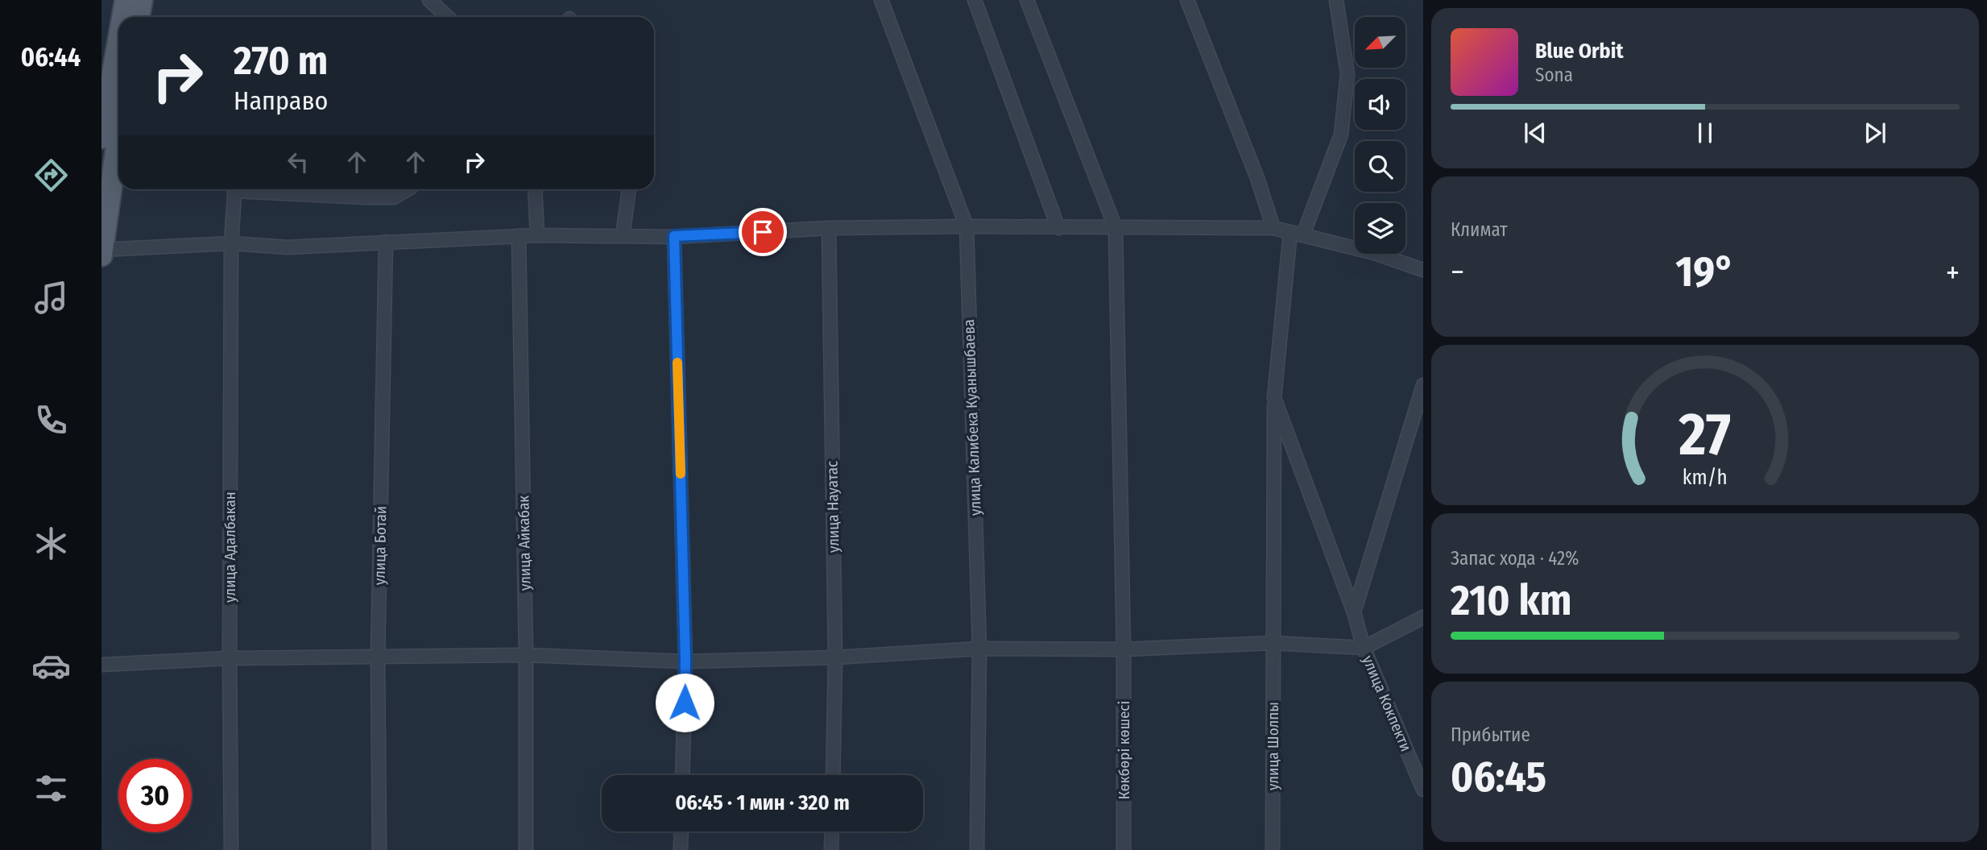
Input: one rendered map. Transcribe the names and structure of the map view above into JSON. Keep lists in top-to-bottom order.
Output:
{
  "streets": {
    "street": [
      "улица Калибека Куанышбаева",
      "улица Науатас",
      "улица Айкабак",
      "улица Ботай",
      "улица Адалбакан",
      "улица Кокпекти",
      "улица Шолпы",
      "Көкбөрі көшесі"
    ]
  },
  "crossings": [
    ["улица Кокпекти", "улица Шолпы"]
  ],
  "north": "bottom left",
  "page": {
    "tabs": "06:44",
    "turn": ["270 m", "Направо"],
    "song": ["Blue Orbit", "Sona"],
    "tile": [
      "Климат",
      ["Запас хода · 42%", "210 km"],
      ["Прибытие", "06:45"]
    ],
    "heat": ["−", "19°", "+"],
    "limit": "30",
    "trip": "06:45 · 1 мин · 320 m",
    "gauge": ["27", "km/h"]
  }
}
